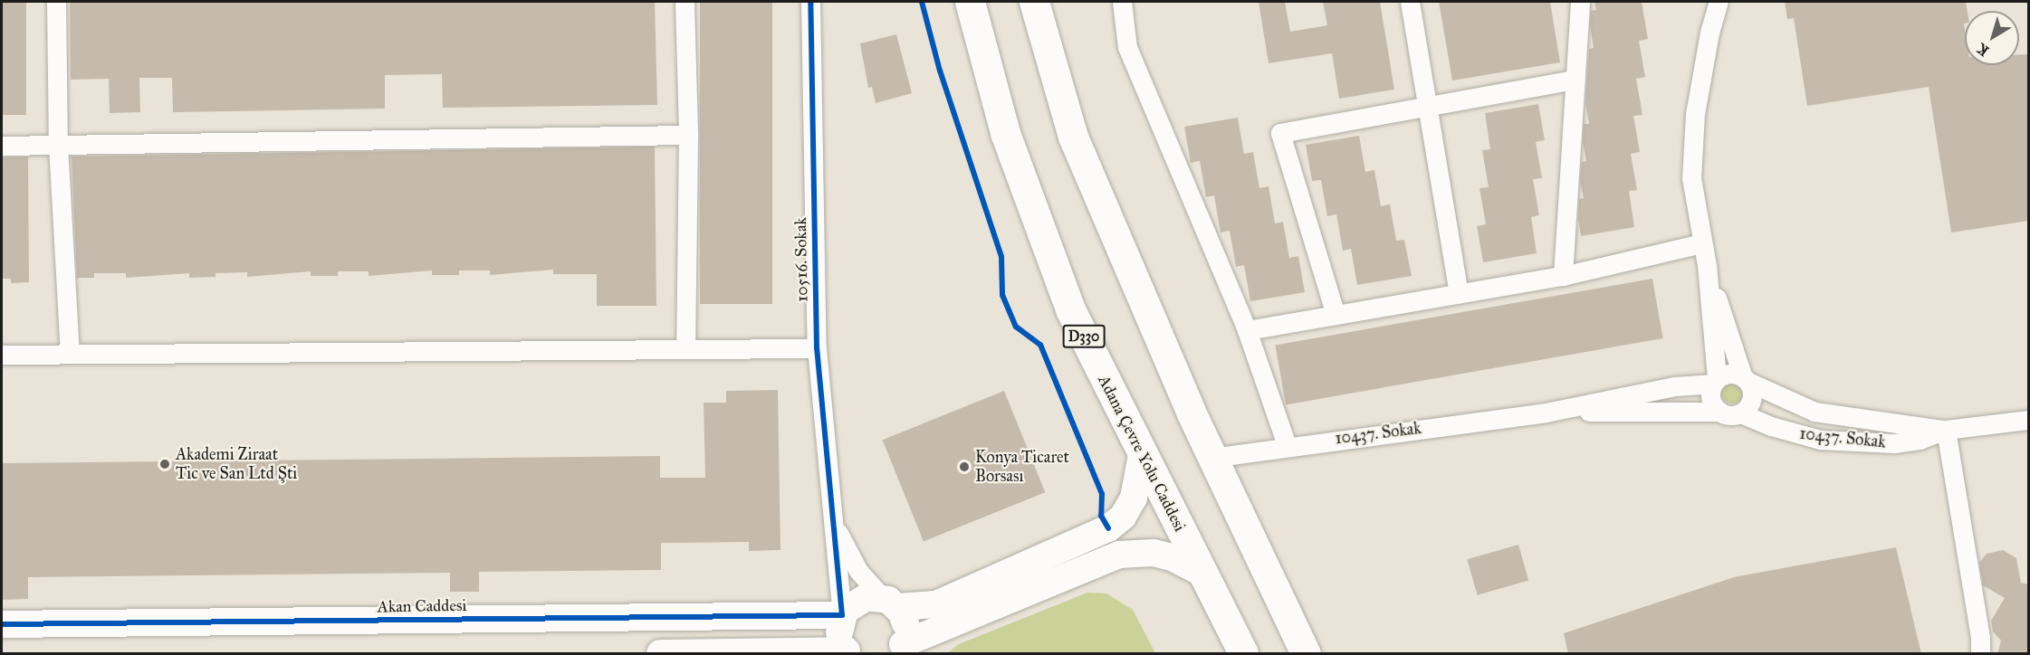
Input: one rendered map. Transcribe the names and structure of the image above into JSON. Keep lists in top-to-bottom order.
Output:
{
  "streets": {
    "highway": ["D330", "Adana Çevre Yolu Caddesi"],
    "street": ["10516. Sokak", "10437. Sokak", "Akan Caddesi"]
  },
  "crossings": [
    ["10516. Sokak", "Akan Caddesi"]
  ],
  "places": ["Akademi Ziraat Tic ve San Ltd Şti", "Konya Ticaret Borsası"],
  "north": "bottom left"
}
